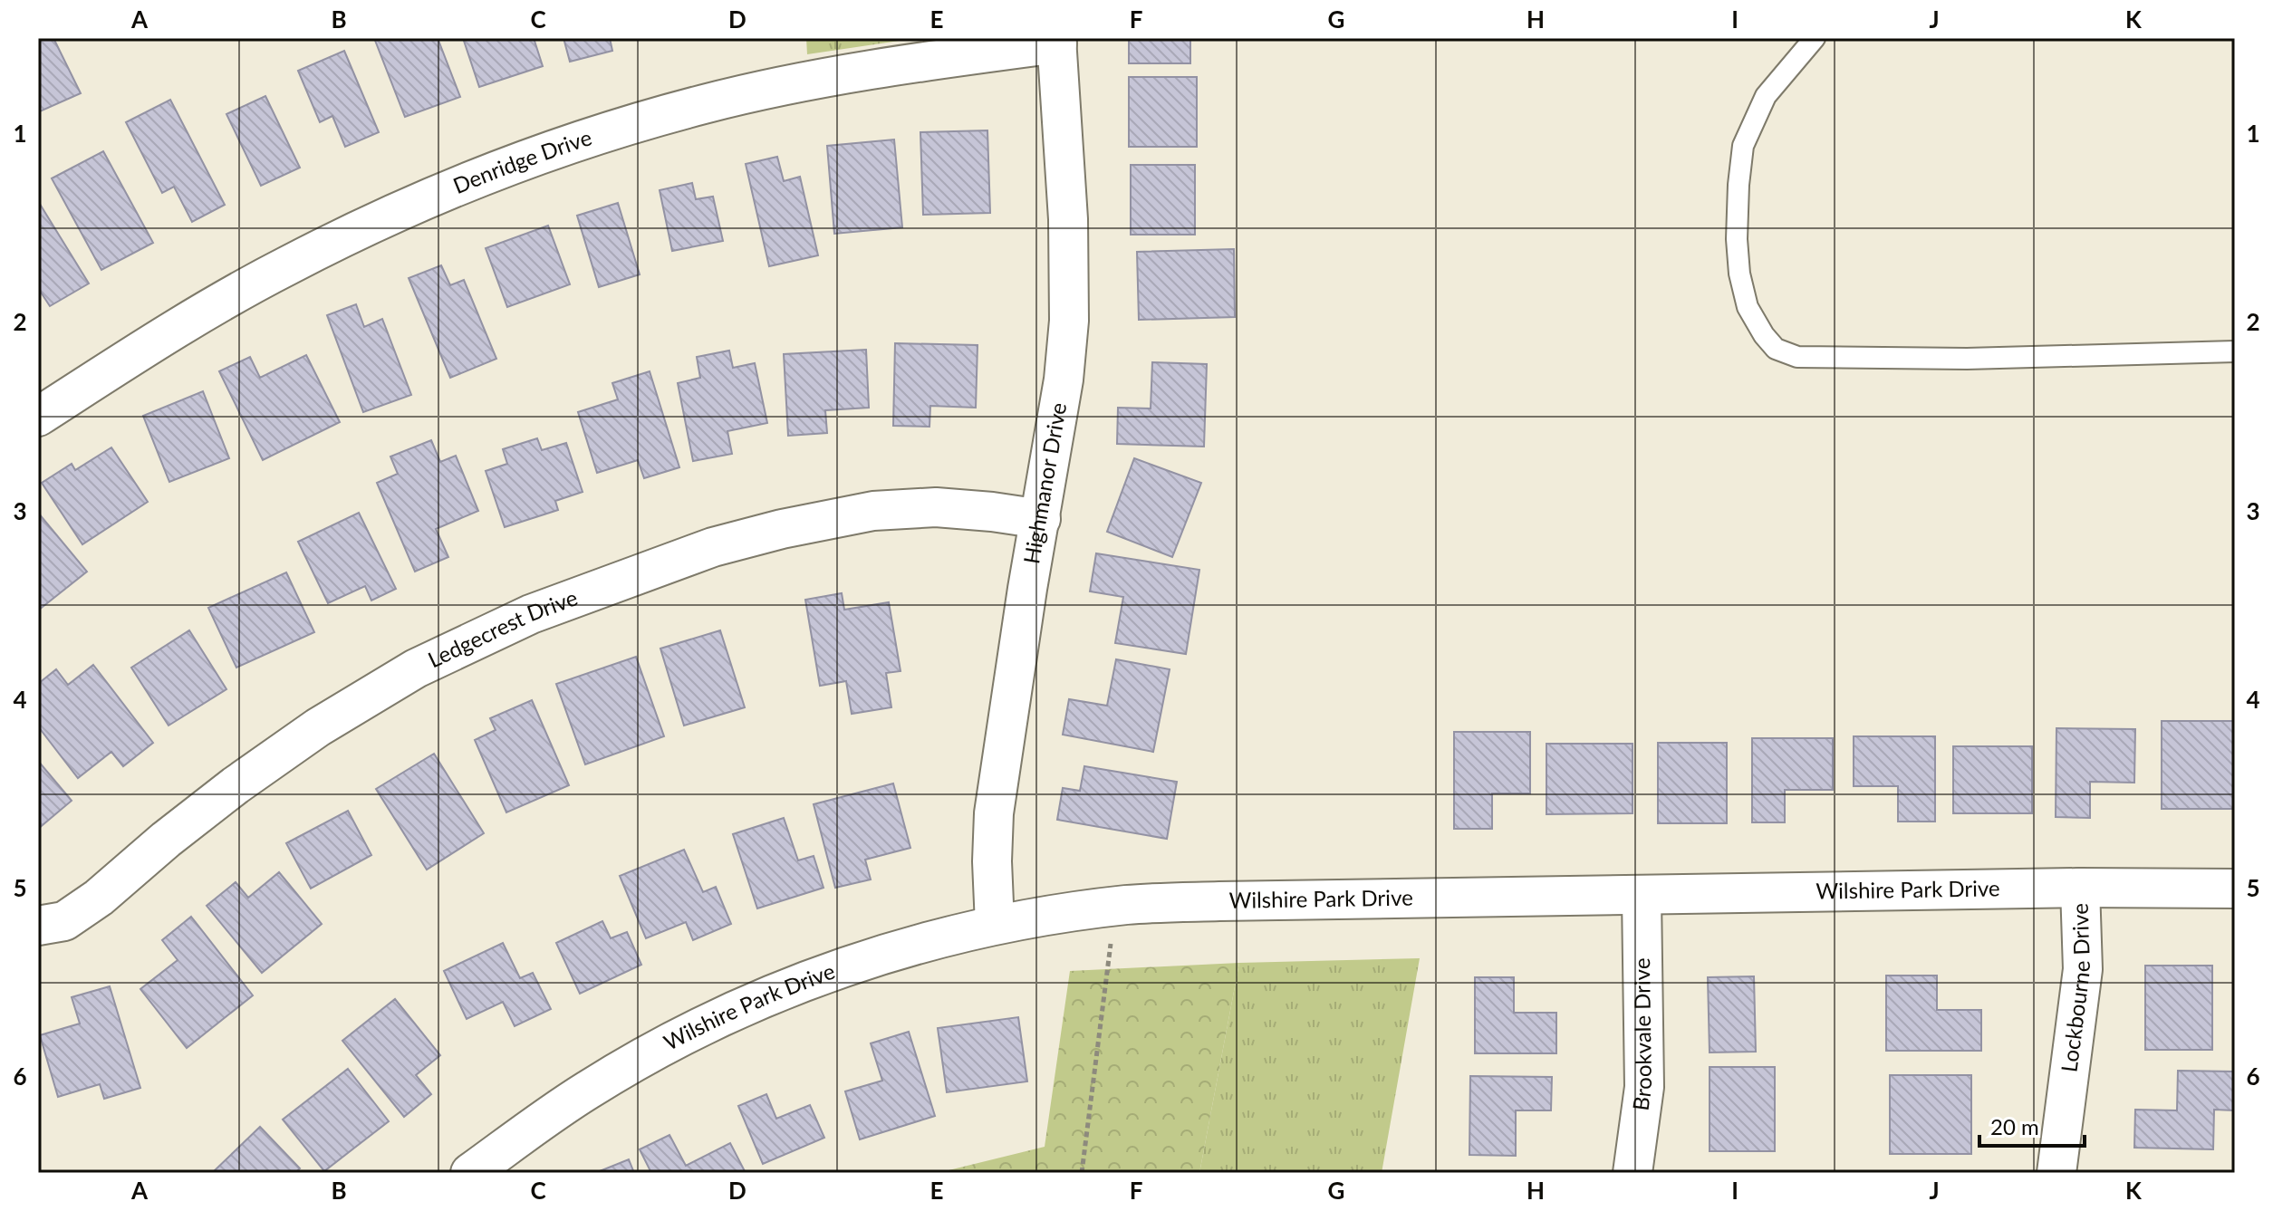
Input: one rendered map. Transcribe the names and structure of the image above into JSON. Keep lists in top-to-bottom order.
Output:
{
  "streets": {
    "street": [
      "Denridge Drive",
      "Highmanor Drive",
      "Ledgecrest Drive",
      "Wilshire Park Drive",
      "Lockbourne Drive",
      "Brookvale Drive"
    ]
  },
  "crossings": [
    ["Denridge Drive", "Highmanor Drive"],
    ["Highmanor Drive", "Ledgecrest Drive"],
    ["Highmanor Drive", "Wilshire Park Drive"],
    ["Wilshire Park Drive", "Lockbourne Drive"],
    ["Wilshire Park Drive", "Brookvale Drive"]
  ],
  "scale_bar": "20 m",
  "grid": {
    "columns": [
      "A",
      "B",
      "C",
      "D",
      "E",
      "F",
      "G",
      "H",
      "I",
      "J",
      "K"
    ],
    "rows": [
      "1",
      "2",
      "3",
      "4",
      "5",
      "6"
    ]
  }
}
